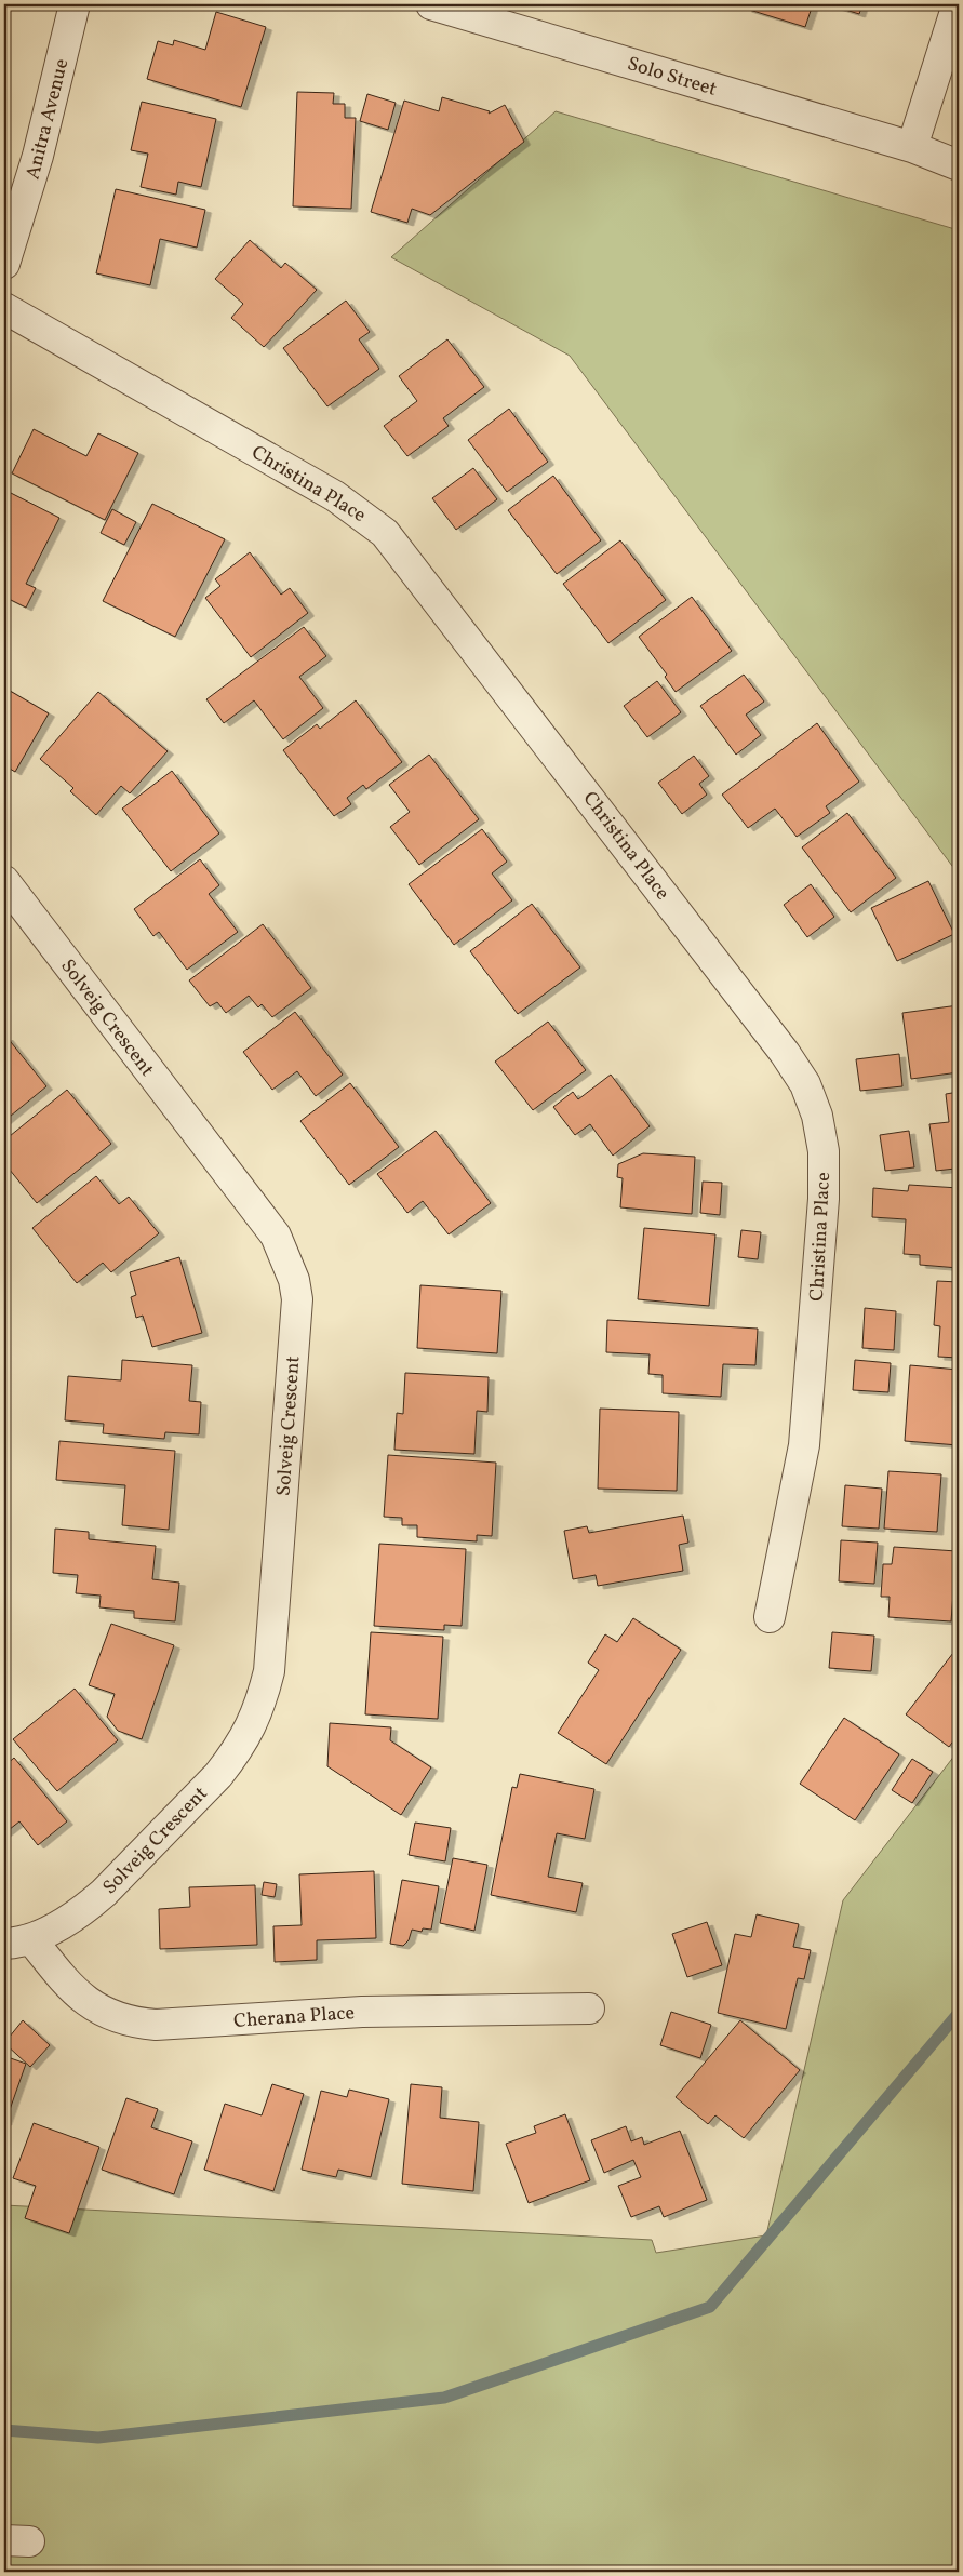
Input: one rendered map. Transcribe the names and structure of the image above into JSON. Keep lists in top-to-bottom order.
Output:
{
  "streets": {
    "street": [
      "Solo Street",
      "Anitra Avenue",
      "Christina Place",
      "Solveig Crescent",
      "Cherana Place"
    ]
  },
  "crossings": [
    ["Solveig Crescent", "Cherana Place"]
  ]
}
